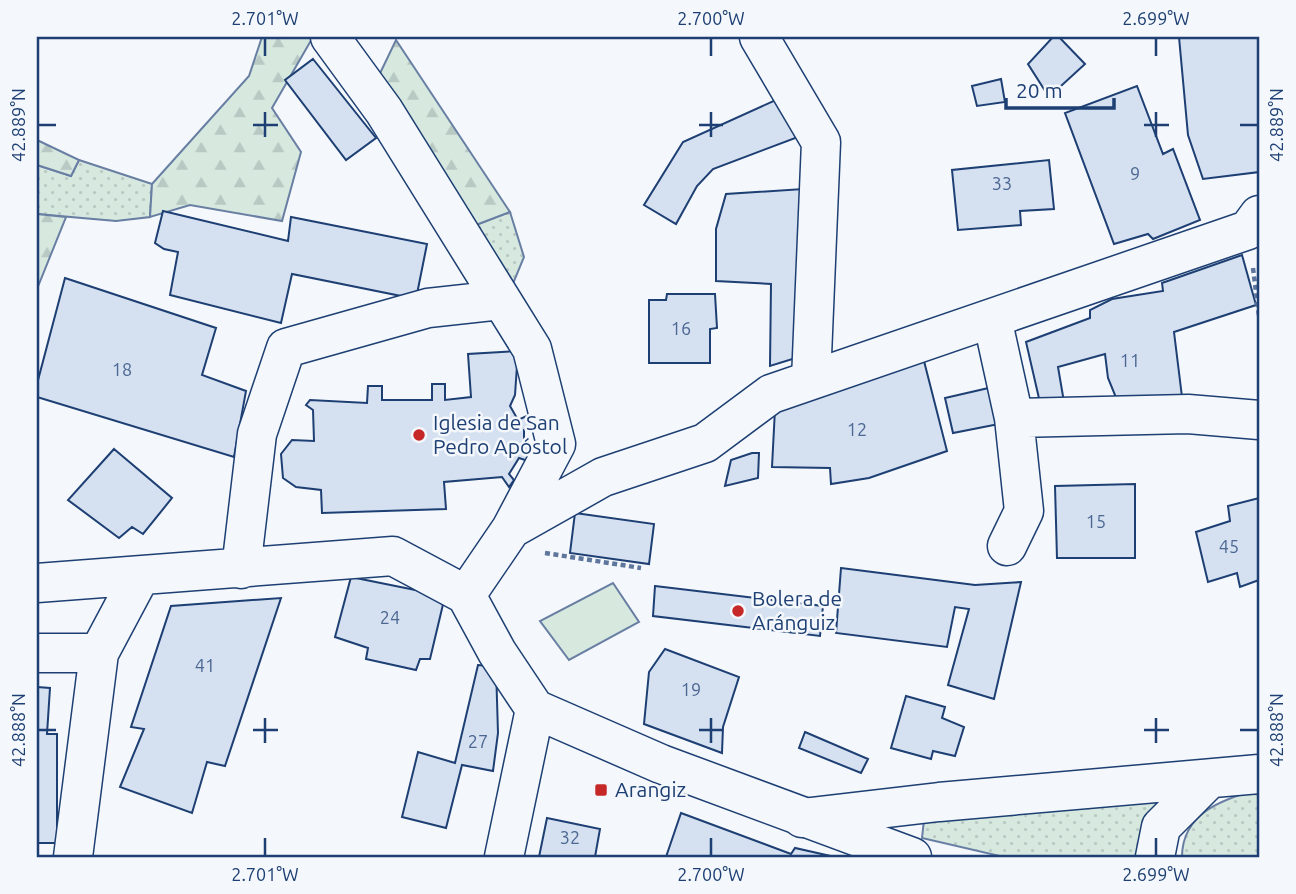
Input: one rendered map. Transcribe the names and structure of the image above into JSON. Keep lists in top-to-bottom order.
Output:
{
  "places": {
    "other": ["Iglesia de San Pedro Apóstol", "Bolera de Aránguiz"],
    "transit": ["Arangiz"]
  },
  "house_numbers": [
    "9",
    "33",
    "16",
    "11",
    "18",
    "12",
    "15",
    "45",
    "24",
    "41",
    "19",
    "27",
    "32"
  ],
  "scale_bar": "20 m",
  "coordinates": [
    "2.701°W",
    "2.700°W",
    "2.699°W",
    "42.889°N",
    "42.888°N"
  ]
}
